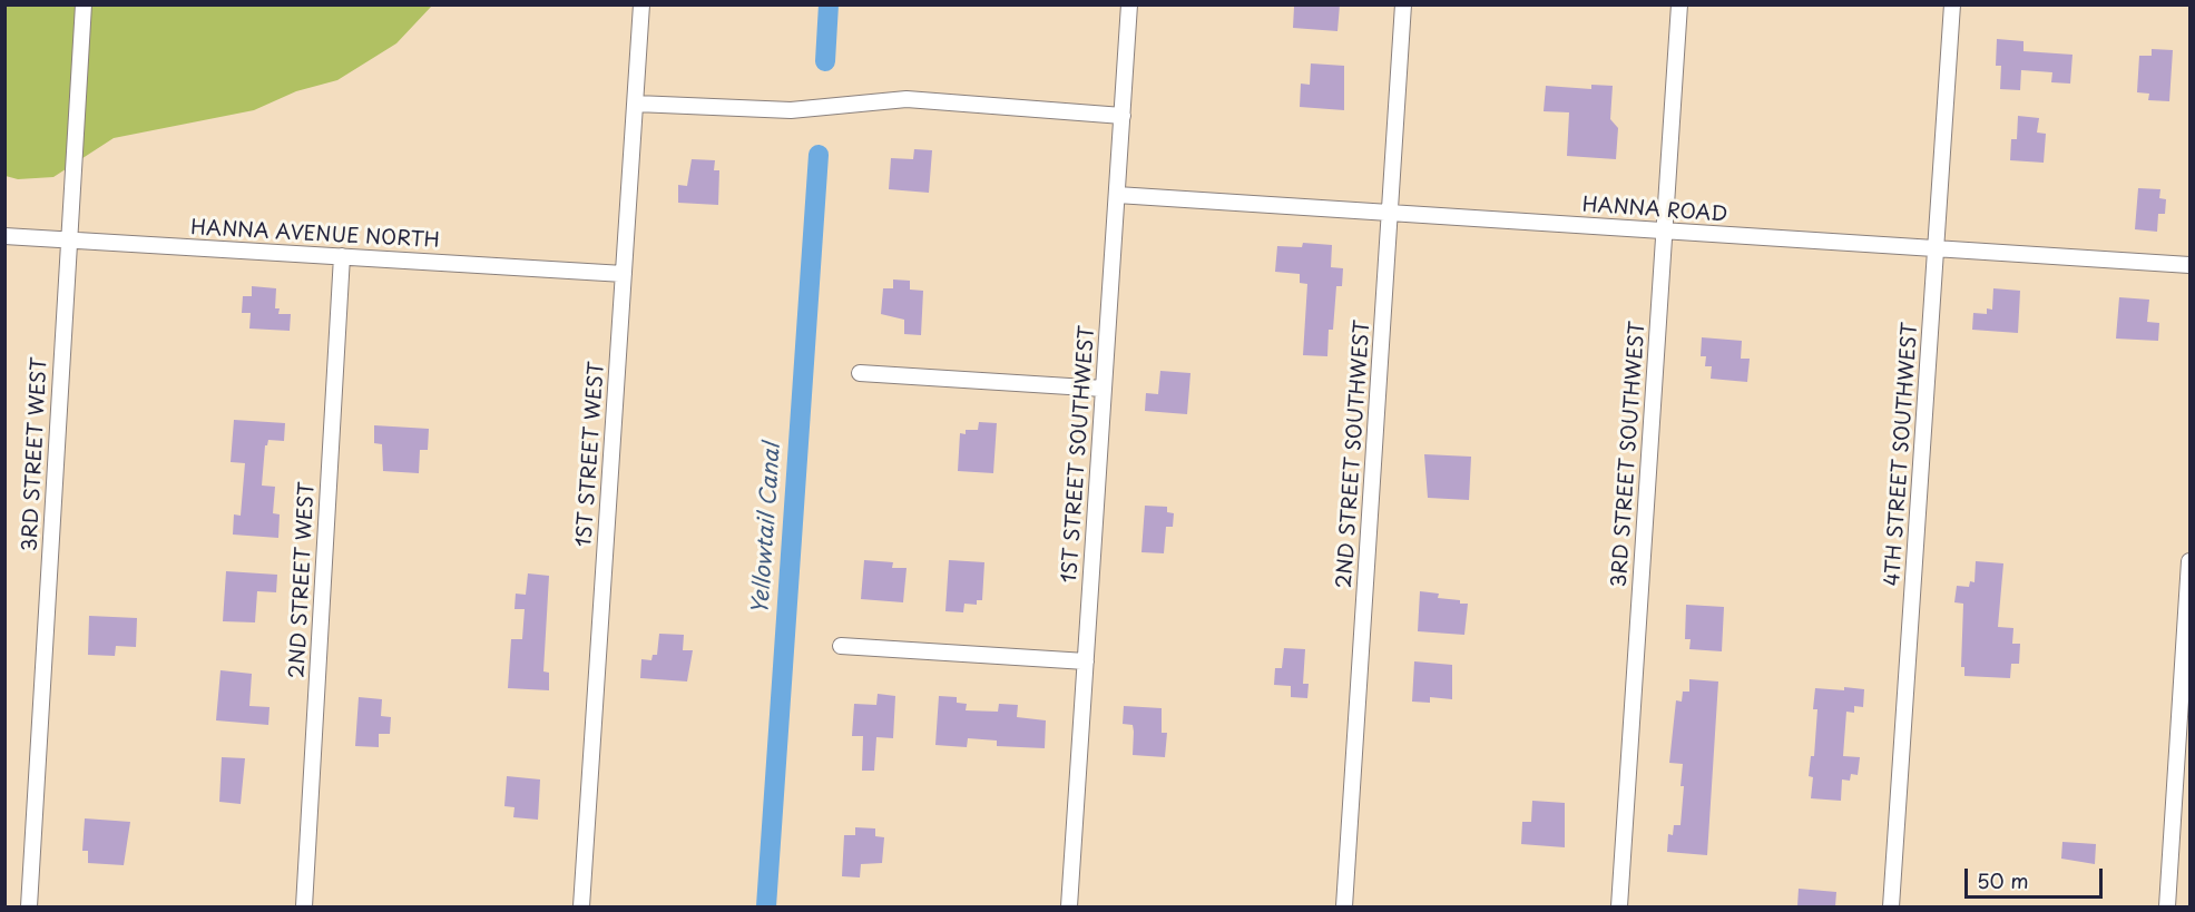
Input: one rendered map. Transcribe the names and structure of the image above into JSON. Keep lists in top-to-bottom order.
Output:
{
  "streets": {
    "street": [
      "HANNA ROAD",
      "HANNA AVENUE NORTH",
      "3RD STREET WEST",
      "1ST STREET WEST",
      "1ST STREET SOUTHWEST",
      "2ND STREET SOUTHWEST",
      "3RD STREET SOUTHWEST",
      "4TH STREET SOUTHWEST",
      "2ND STREET WEST"
    ]
  },
  "crossings": [
    ["HANNA ROAD", "1ST STREET SOUTHWEST"],
    ["HANNA ROAD", "2ND STREET SOUTHWEST"],
    ["HANNA ROAD", "3RD STREET SOUTHWEST"],
    ["HANNA ROAD", "4TH STREET SOUTHWEST"],
    ["HANNA AVENUE NORTH", "3RD STREET WEST"],
    ["HANNA AVENUE NORTH", "1ST STREET WEST"],
    ["HANNA AVENUE NORTH", "2ND STREET WEST"]
  ],
  "water": ["Yellowtail Canal"],
  "scale_bar": "50 m"
}
